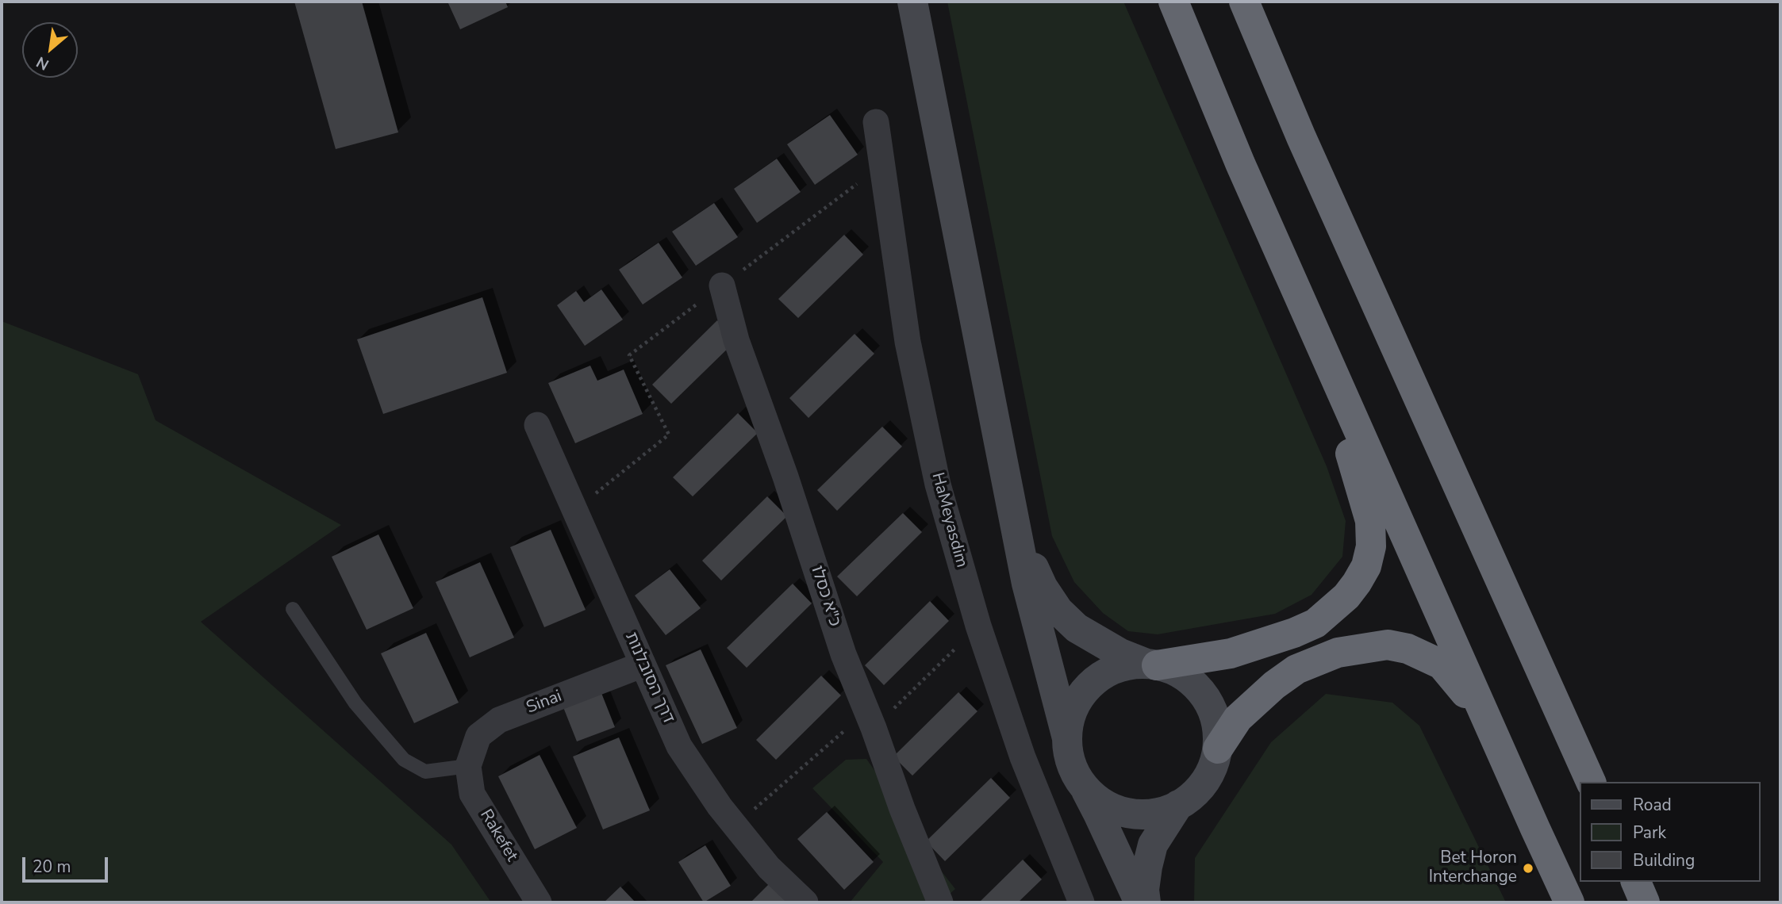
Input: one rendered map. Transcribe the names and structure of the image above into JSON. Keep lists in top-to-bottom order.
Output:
{
  "streets": {
    "street": [
      "HaMeyasdim",
      "כ\"א כסלו",
      "דרך הסובלנות",
      "Sinai",
      "Rakefet"
    ]
  },
  "crossings": [
    ["דרך הסובלנות", "Sinai"],
    ["Sinai", "Rakefet"]
  ],
  "places": ["Bet Horon Interchange"],
  "legend": ["Road", "Park", "Building"],
  "scale_bar": "20 m",
  "north": "bottom left"
}
